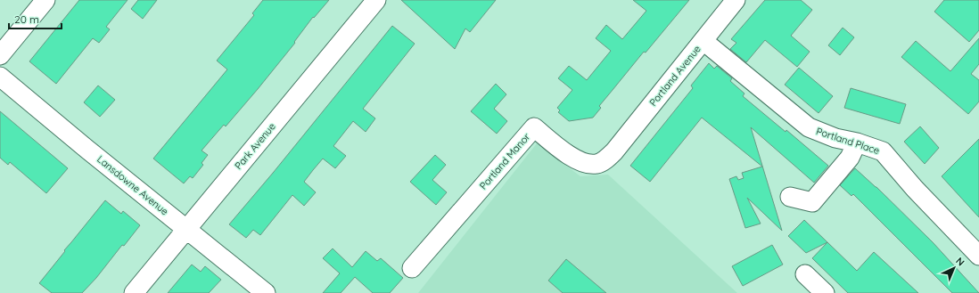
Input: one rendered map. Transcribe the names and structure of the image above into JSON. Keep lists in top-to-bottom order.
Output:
{
  "streets": {
    "street": [
      "Portland Avenue",
      "Portland Place",
      "Park Avenue",
      "Portland Manor",
      "Lansdowne Avenue"
    ]
  },
  "crossings": [
    ["Portland Avenue", "Portland Place"],
    ["Portland Avenue", "Portland Manor"],
    ["Park Avenue", "Lansdowne Avenue"]
  ],
  "scale_bar": "20 m",
  "north": "top right"
}
